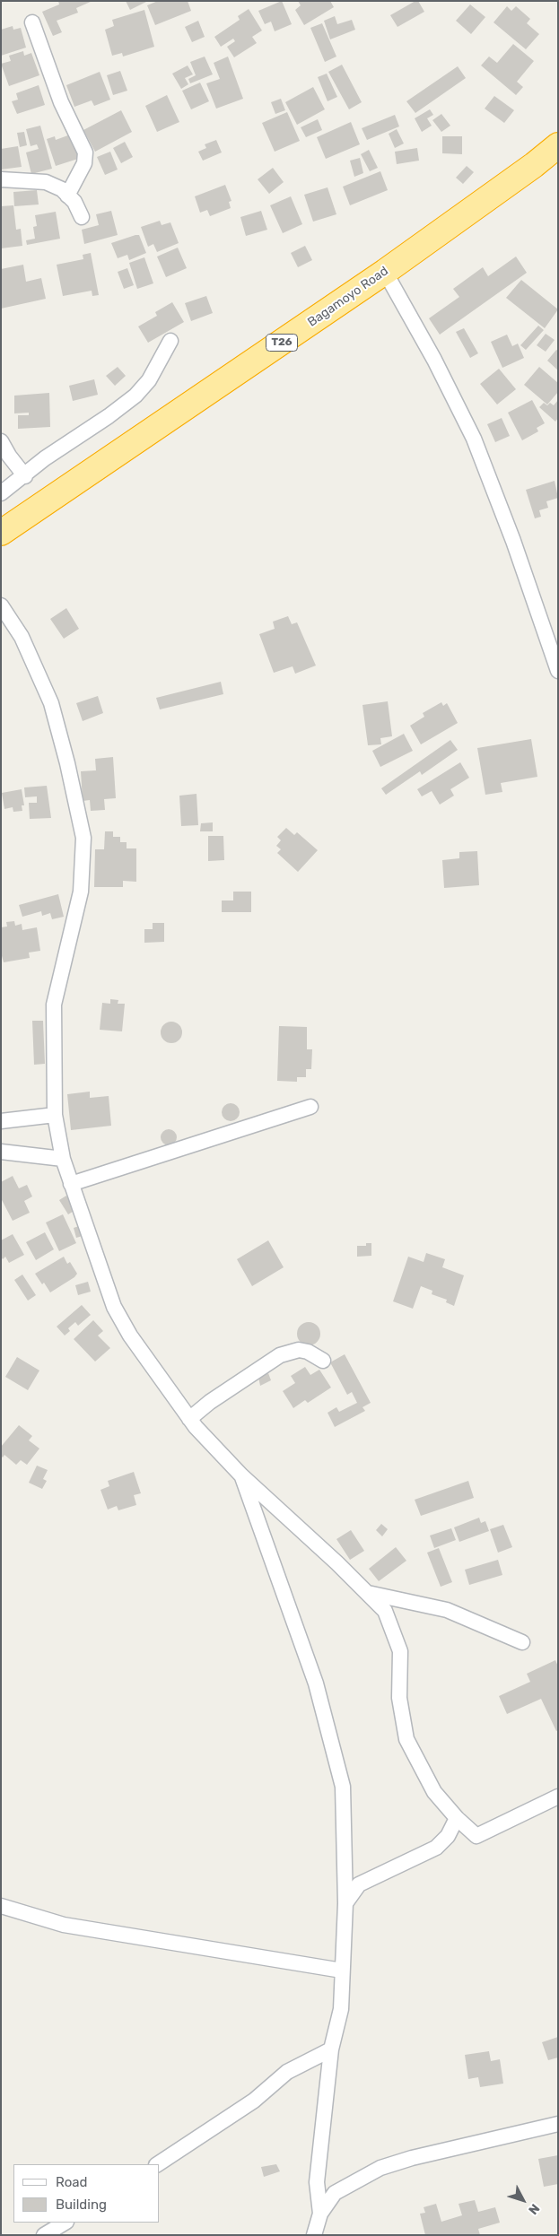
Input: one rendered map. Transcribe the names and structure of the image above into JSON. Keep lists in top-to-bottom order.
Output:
{
  "streets": {
    "highway": ["Bagamoyo Road", "T26"]
  },
  "legend": ["Road", "Building"],
  "north": "bottom right"
}
